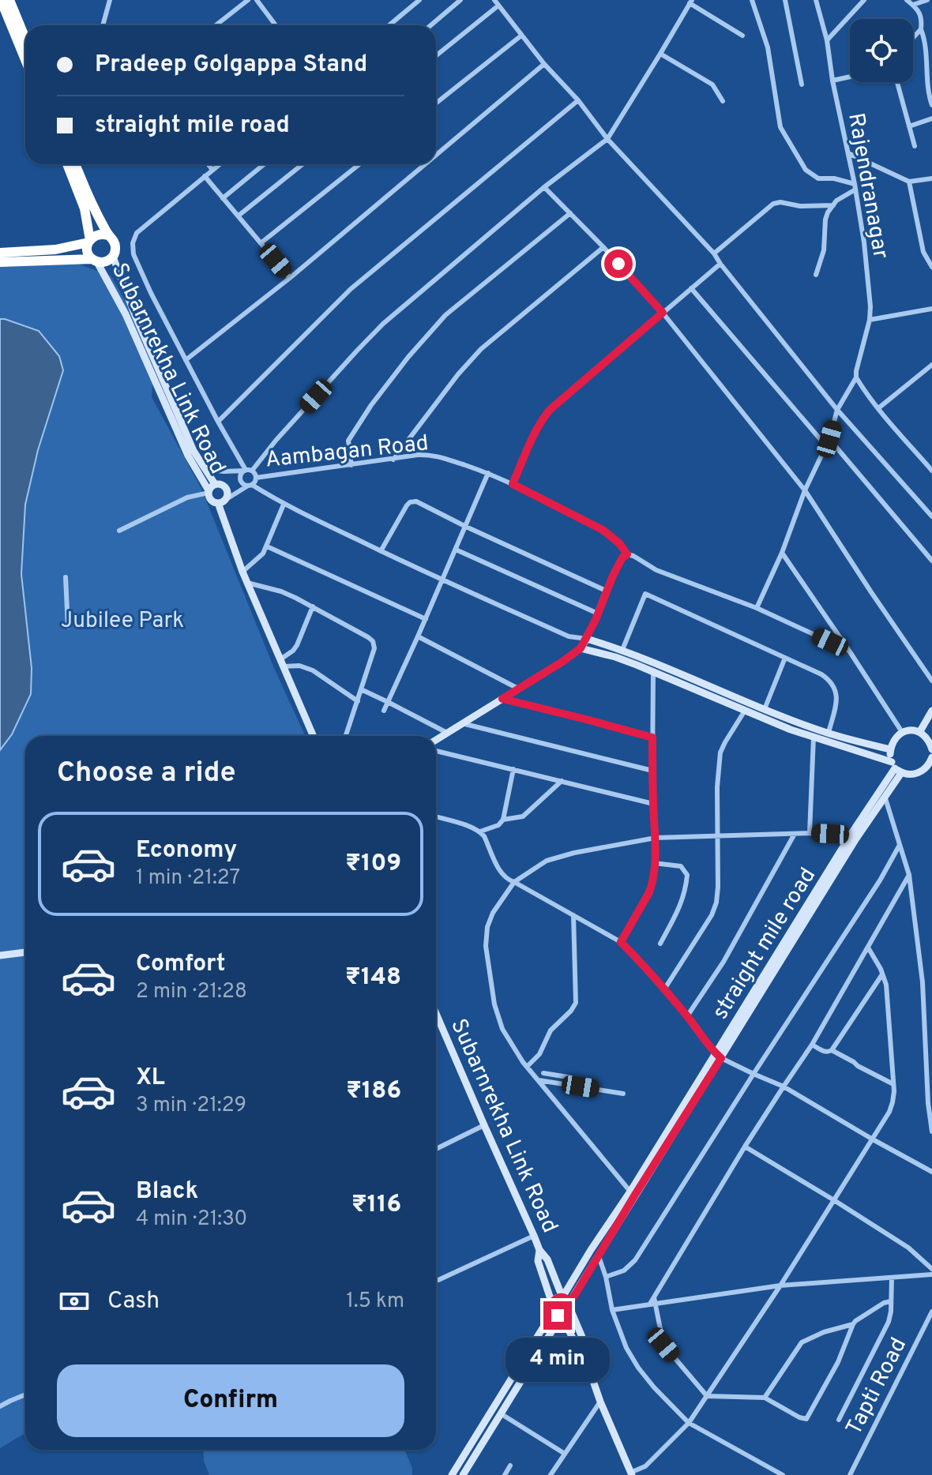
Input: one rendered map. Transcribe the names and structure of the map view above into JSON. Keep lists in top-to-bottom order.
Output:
{
  "streets": {
    "street": [
      "Rajendranagar",
      "Subarnrekha Link Road",
      "Aambagan Road",
      "straight mile road",
      "Tapti Road"
    ]
  },
  "crossings": [
    ["Rajendranagar", "Aambagan Road"],
    ["Subarnrekha Link Road", "straight mile road"]
  ],
  "parks": ["Jubilee Park"],
  "page": {
    "banner": ["Pradeep Golgappa Stand", "straight mile road"],
    "heading": "Choose a ride",
    "list": [
      {
        "name": "Economy",
        "note": "1 min · 21:27",
        "value": "₹109"
      },
      {
        "name": "Comfort",
        "note": "2 min · 21:28",
        "value": "₹148"
      },
      {
        "name": "XL",
        "note": "3 min · 21:29",
        "value": "₹186"
      },
      {
        "name": "Black",
        "note": "4 min · 21:30",
        "value": "₹116"
      }
    ],
    "pay": ["Cash", "1.5 km"],
    "bubble": "4 min",
    "buttons": "Confirm"
  }
}
